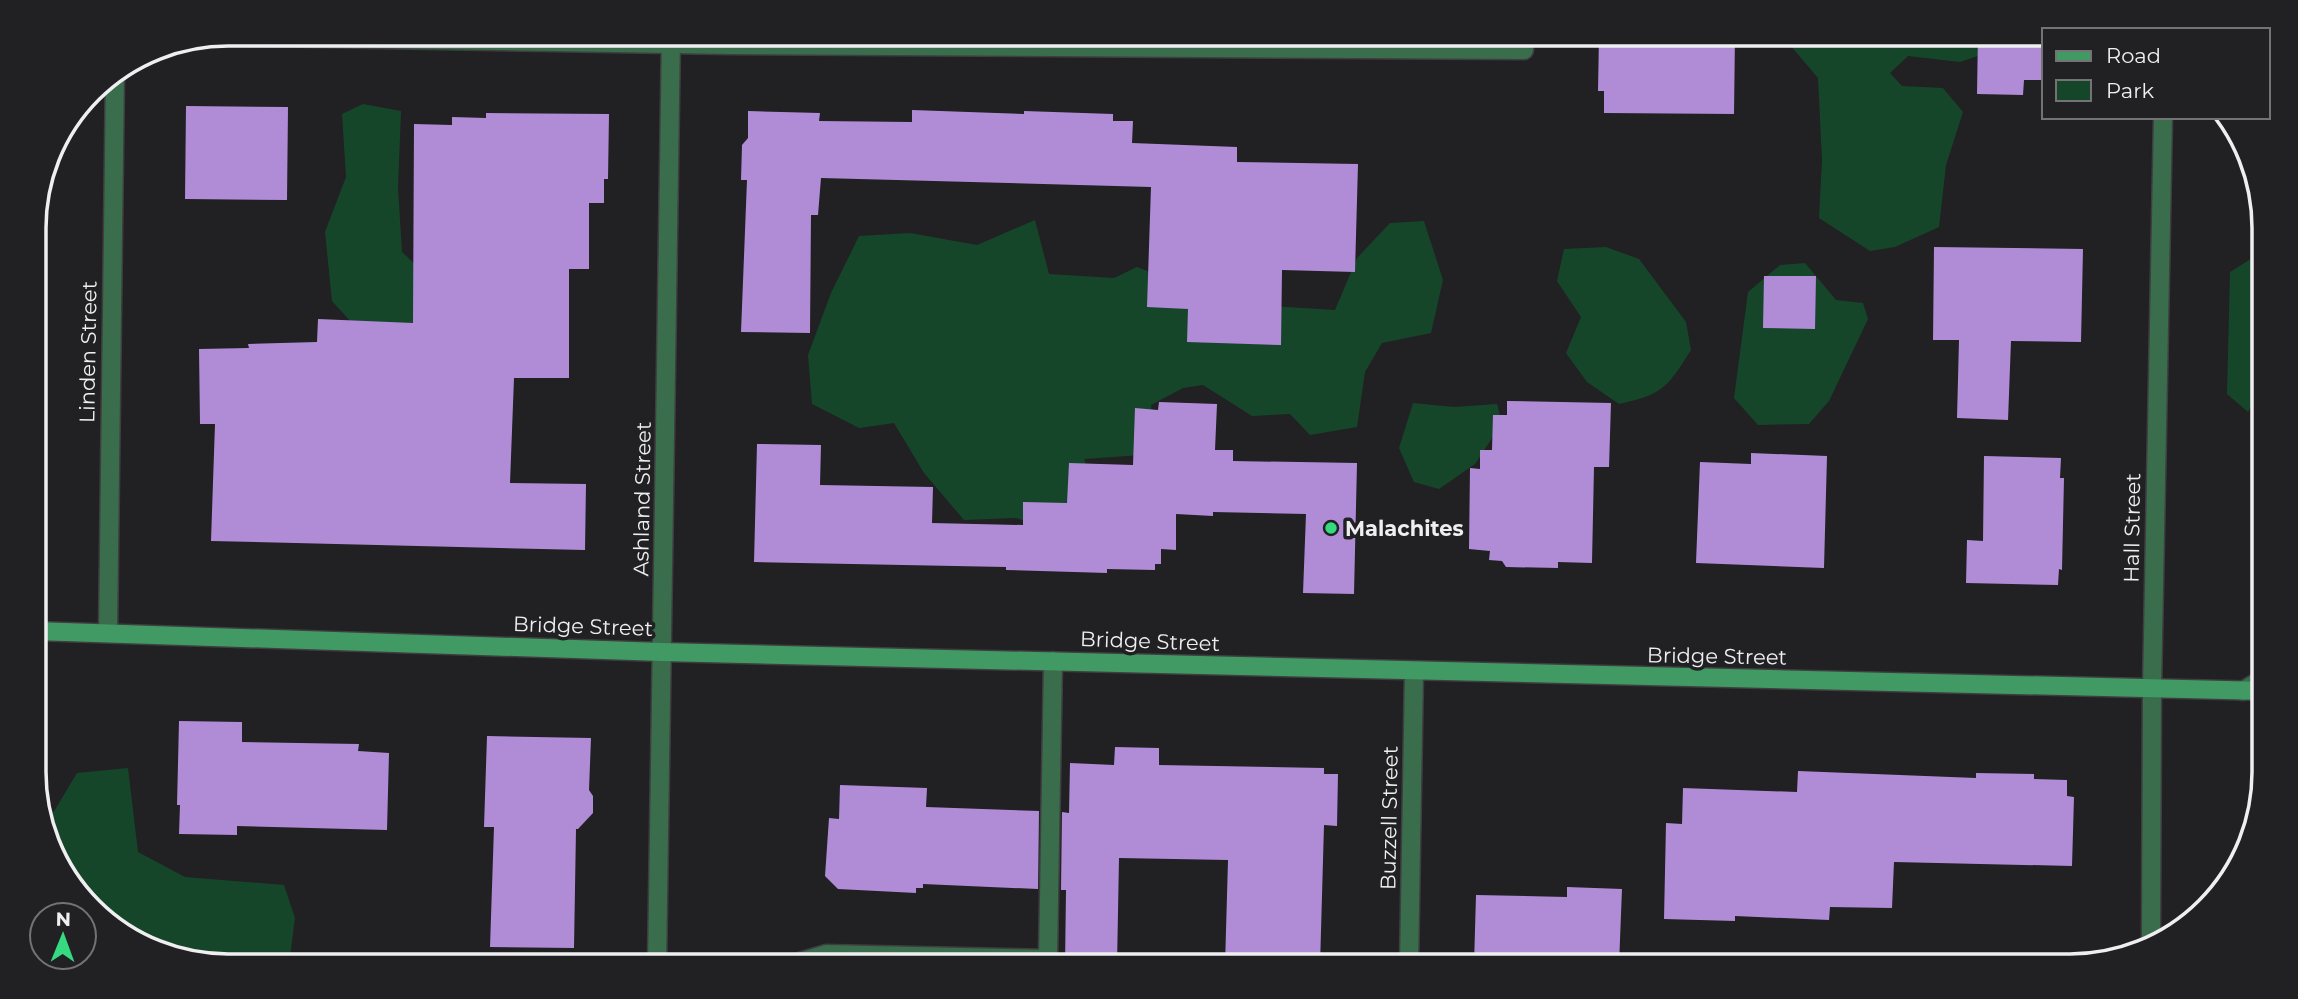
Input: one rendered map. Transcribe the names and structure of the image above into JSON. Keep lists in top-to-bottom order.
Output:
{
  "streets": {
    "main road": ["Bridge Street"],
    "street": [
      "Linden Street",
      "Ashland Street",
      "Hall Street",
      "Buzzell Street"
    ]
  },
  "crossings": [
    ["Linden Street", "Bridge Street"],
    ["Ashland Street", "Bridge Street"],
    ["Hall Street", "Bridge Street"],
    ["Bridge Street", "Buzzell Street"]
  ],
  "places": ["Malachites"],
  "legend": ["Road", "Park"],
  "north": "top"
}
